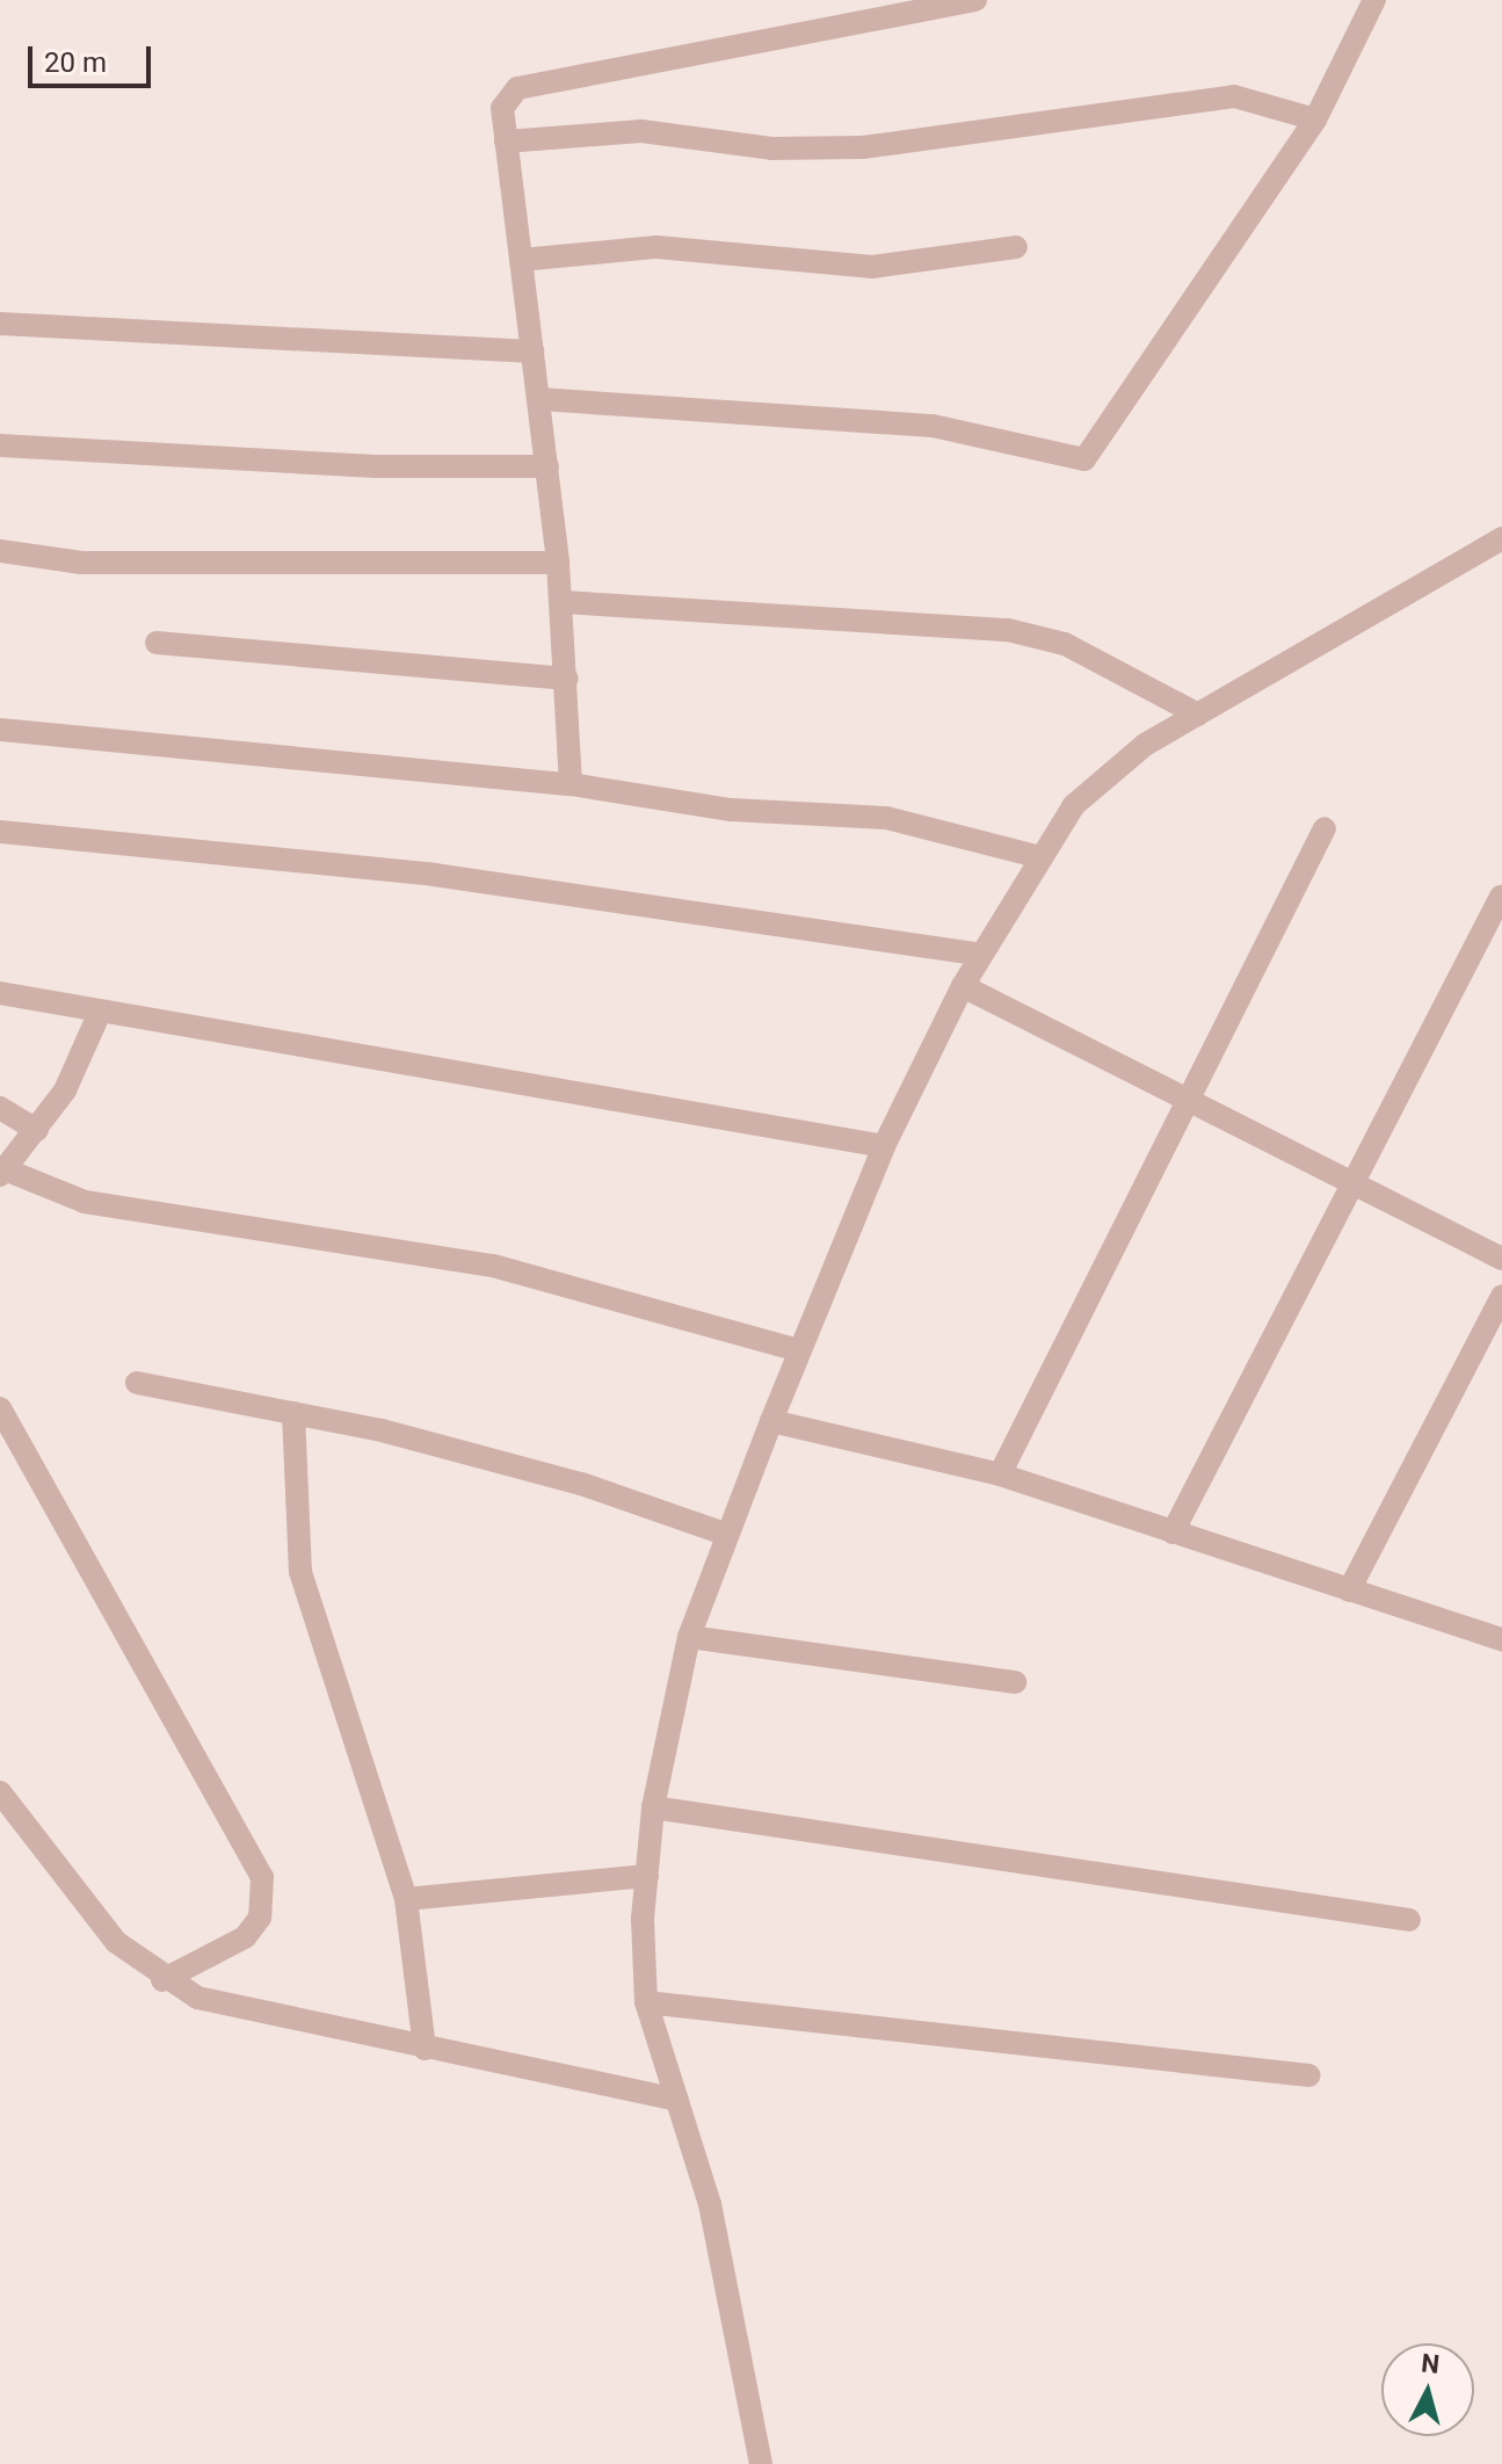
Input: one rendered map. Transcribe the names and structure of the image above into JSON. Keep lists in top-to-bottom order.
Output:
{
  "scale_bar": "20 m",
  "north": "top"
}
